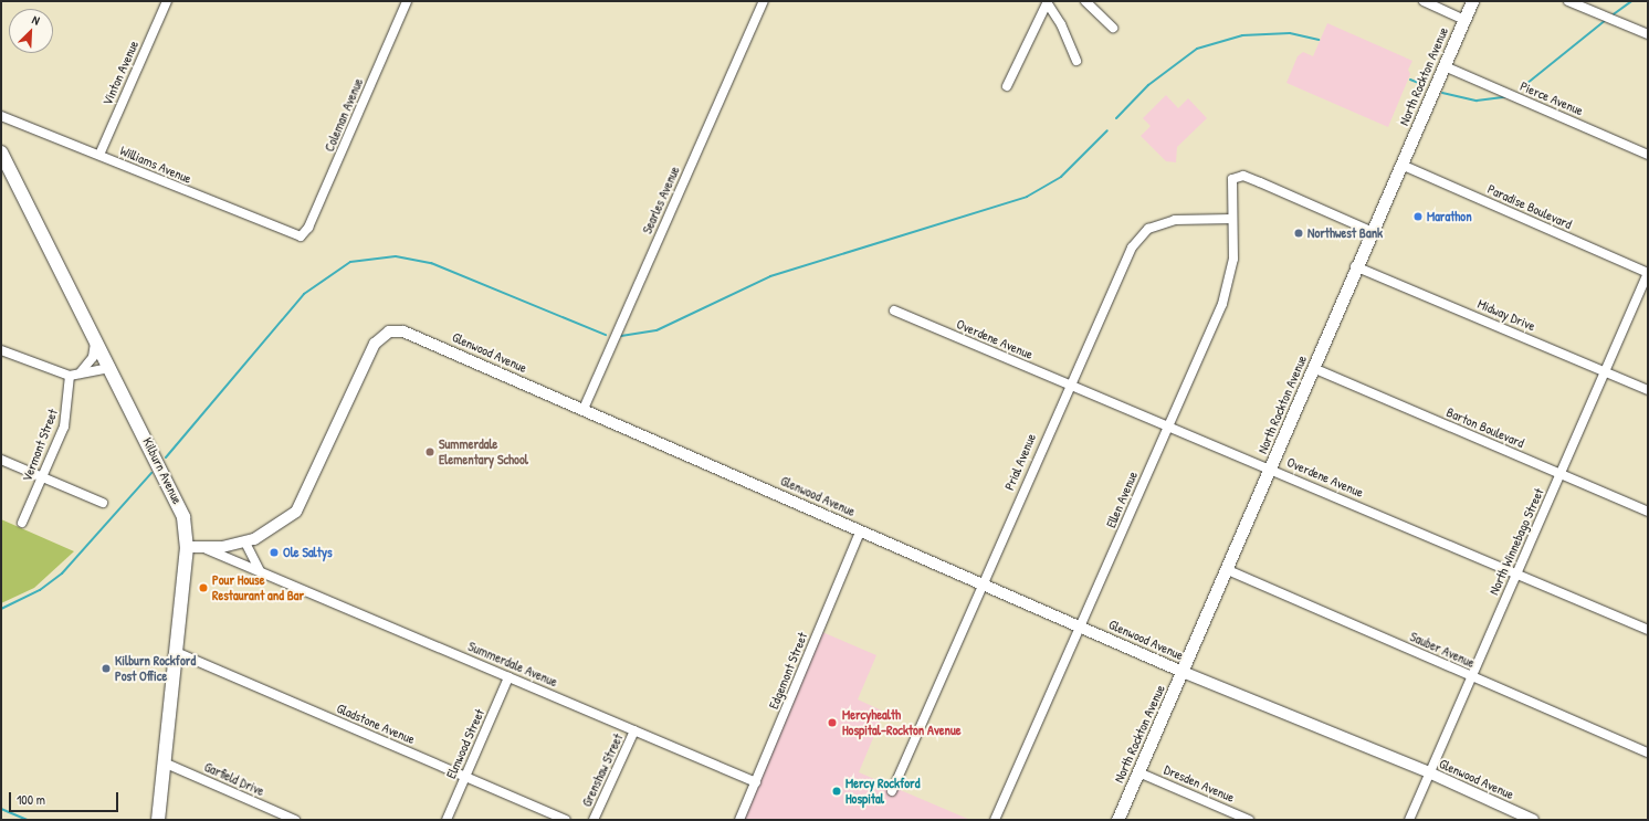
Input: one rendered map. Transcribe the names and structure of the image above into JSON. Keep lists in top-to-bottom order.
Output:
{
  "streets": {
    "main road": ["North Rockton Avenue", "Kilburn Avenue"],
    "street": [
      "Vinton Avenue",
      "Pierce Avenue",
      "Coleman Avenue",
      "Williams Avenue",
      "Searles Avenue",
      "Paradise Boulevard",
      "Midway Drive",
      "Overdene Avenue",
      "Glenwood Avenue",
      "Barton Boulevard",
      "Vermont Street",
      "Prial Avenue",
      "Ellen Avenue",
      "North Winnebago Street",
      "Sauber Avenue",
      "Summerdale Avenue",
      "Edgemont Street",
      "Gladstone Avenue",
      "Elmwood Street",
      "Grenshaw Street",
      "Garfield Drive",
      "Dresden Avenue"
    ]
  },
  "crossings": [
    ["Vinton Avenue", "Williams Avenue"],
    ["North Rockton Avenue", "Pierce Avenue"],
    ["North Rockton Avenue", "Paradise Boulevard"],
    ["North Rockton Avenue", "Midway Drive"],
    ["North Rockton Avenue", "Overdene Avenue"],
    ["North Rockton Avenue", "Glenwood Avenue"],
    ["North Rockton Avenue", "Barton Boulevard"],
    ["North Rockton Avenue", "Ellen Avenue"],
    ["North Rockton Avenue", "Sauber Avenue"],
    ["North Rockton Avenue", "Dresden Avenue"],
    ["Coleman Avenue", "Williams Avenue"],
    ["Searles Avenue", "Glenwood Avenue"],
    ["Paradise Boulevard", "North Winnebago Street"],
    ["Midway Drive", "North Winnebago Street"],
    ["Overdene Avenue", "Prial Avenue"],
    ["Overdene Avenue", "Ellen Avenue"],
    ["Overdene Avenue", "North Winnebago Street"],
    ["Glenwood Avenue", "Prial Avenue"],
    ["Glenwood Avenue", "Kilburn Avenue"],
    ["Glenwood Avenue", "Ellen Avenue"],
    ["Glenwood Avenue", "North Winnebago Street"],
    ["Glenwood Avenue", "Summerdale Avenue"],
    ["Glenwood Avenue", "Edgemont Street"],
    ["Barton Boulevard", "North Winnebago Street"],
    ["Prial Avenue", "Ellen Avenue"],
    ["Kilburn Avenue", "Gladstone Avenue"],
    ["Kilburn Avenue", "Garfield Drive"],
    ["North Winnebago Street", "Sauber Avenue"],
    ["Summerdale Avenue", "Edgemont Street"],
    ["Summerdale Avenue", "Elmwood Street"],
    ["Summerdale Avenue", "Grenshaw Street"],
    ["Gladstone Avenue", "Elmwood Street"]
  ],
  "places": [
    "Marathon",
    "Northwest Bank",
    "Summerdale Elementary School",
    "Ole Saltys",
    "Pour House Restaurant and Bar",
    "Kilburn Rockford Post Office",
    "Mercyhealth Hospital–Rockton Avenue",
    "Mercy Rockford Hospital"
  ],
  "scale_bar": "100 m",
  "north": "top right"
}
